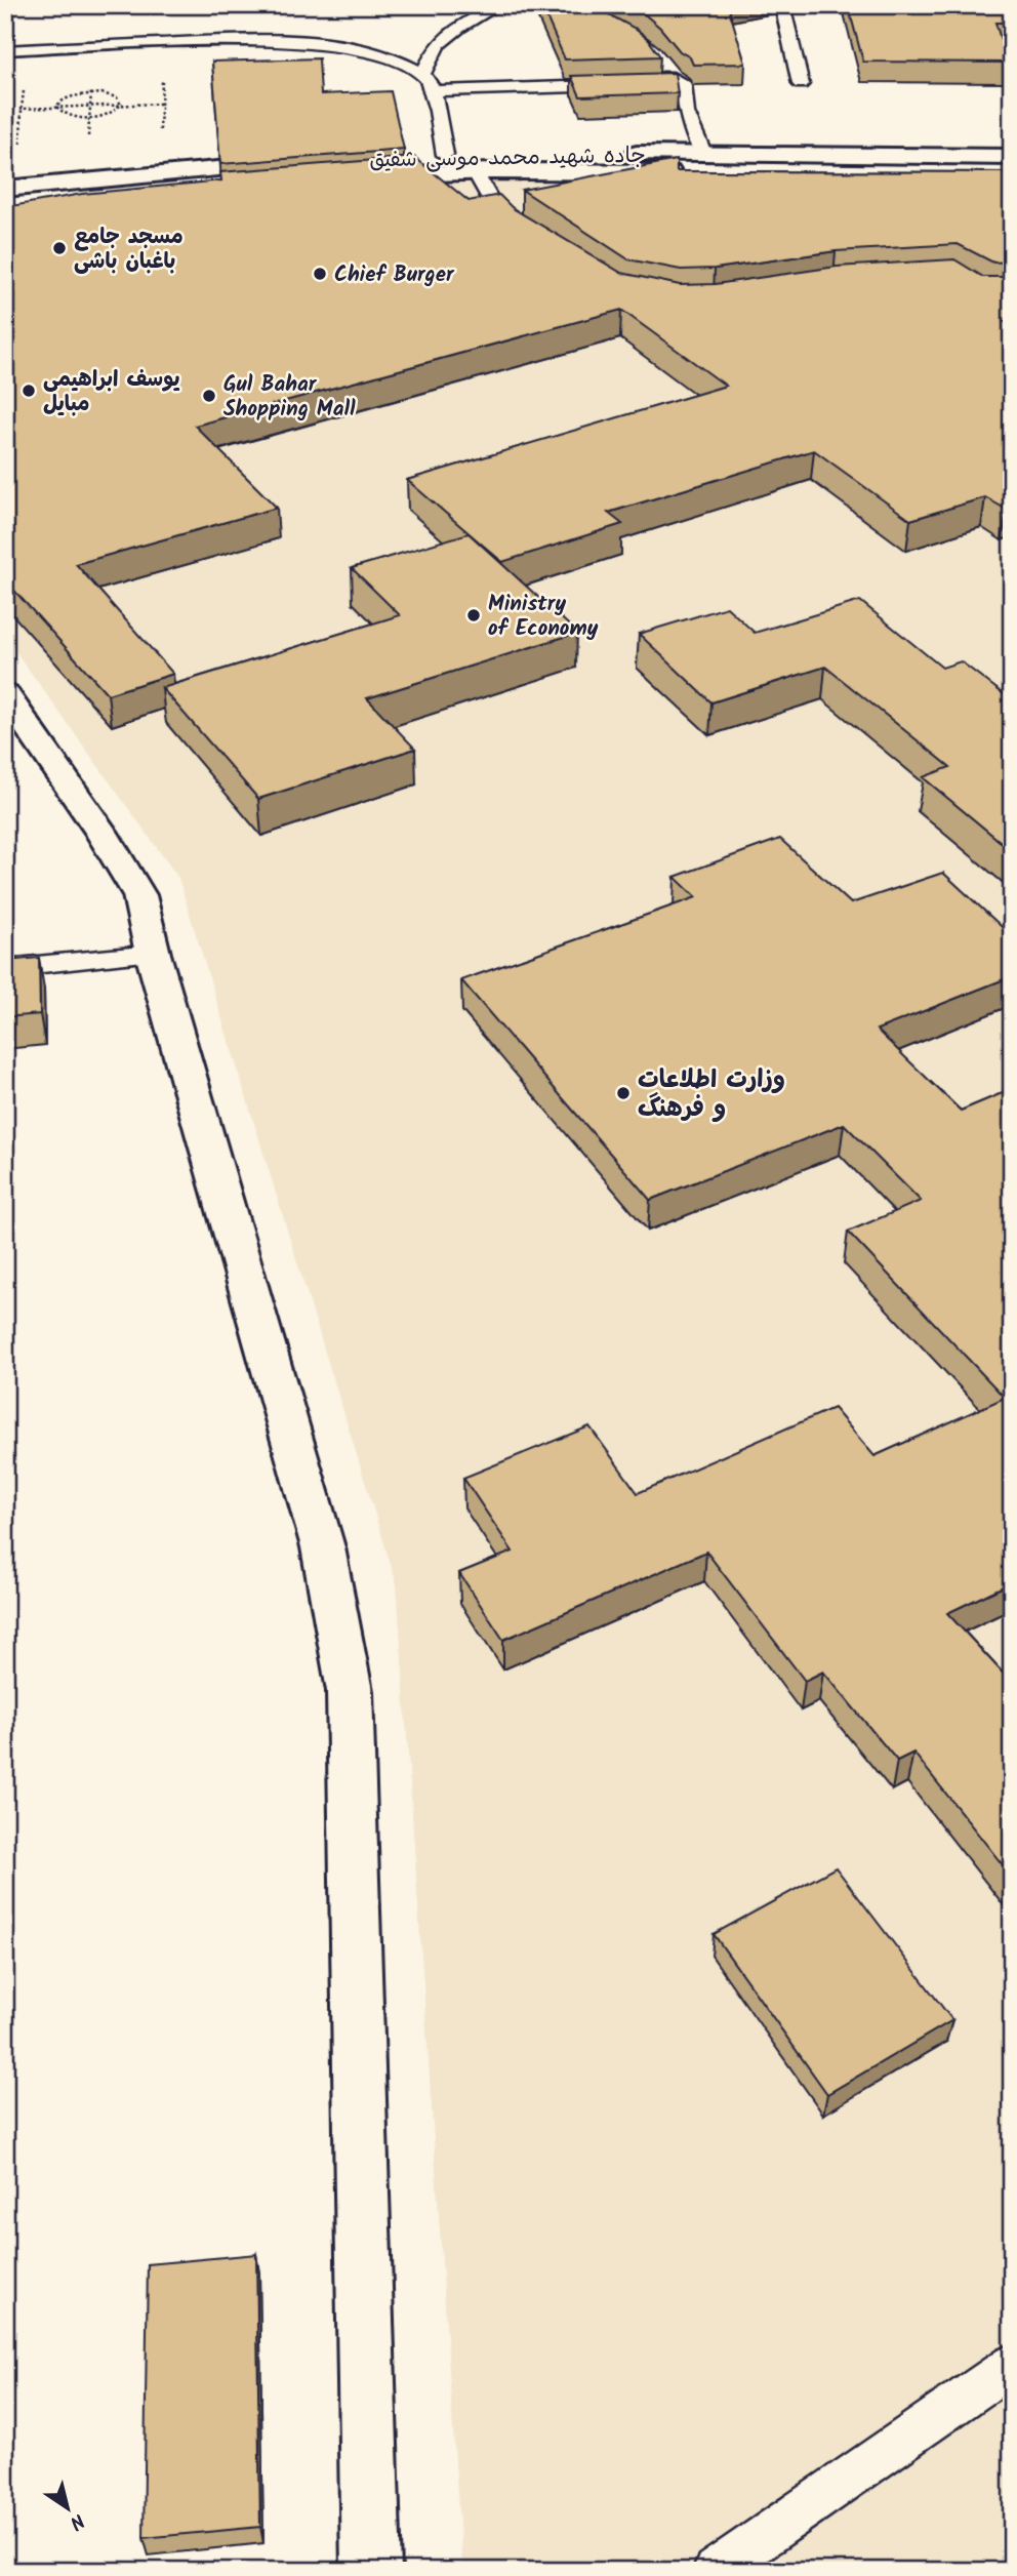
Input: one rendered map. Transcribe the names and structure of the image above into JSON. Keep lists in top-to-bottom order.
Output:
{
  "streets": {
    "main road": ["جاده شهید محمد موسی شفیق"]
  },
  "places": [
    "مسجد جامع باغبان باشی",
    "Chief Burger",
    "یوسف ابراهیمی مبایل",
    "Gul Bahar Shopping Mall",
    "Ministry of Economy",
    "وزارت اطلاعات و فرهنگ"
  ],
  "north": "bottom right"
}
